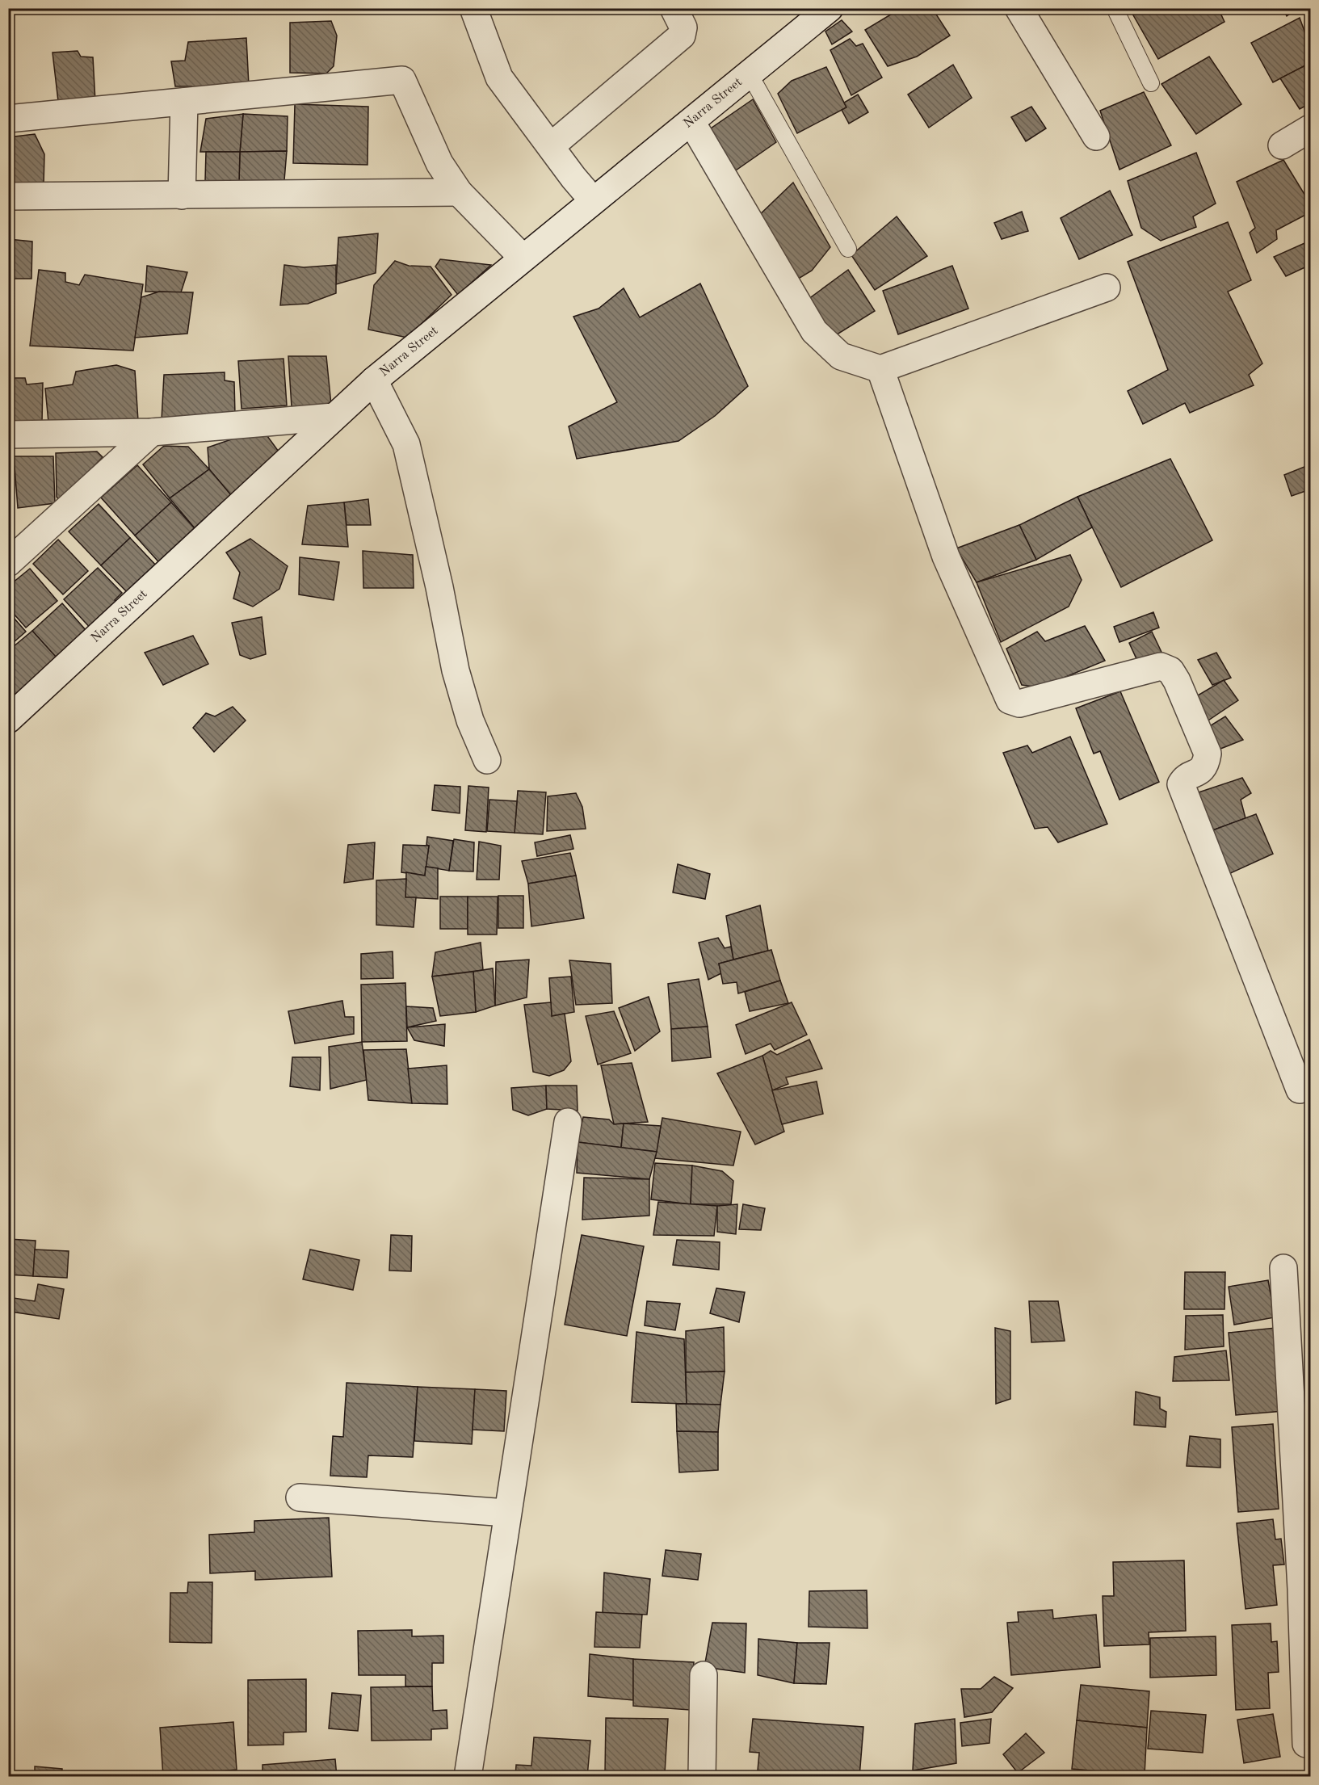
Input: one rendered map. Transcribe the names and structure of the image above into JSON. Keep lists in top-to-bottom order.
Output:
{
  "streets": {
    "street": ["Narra Street"]
  }
}
